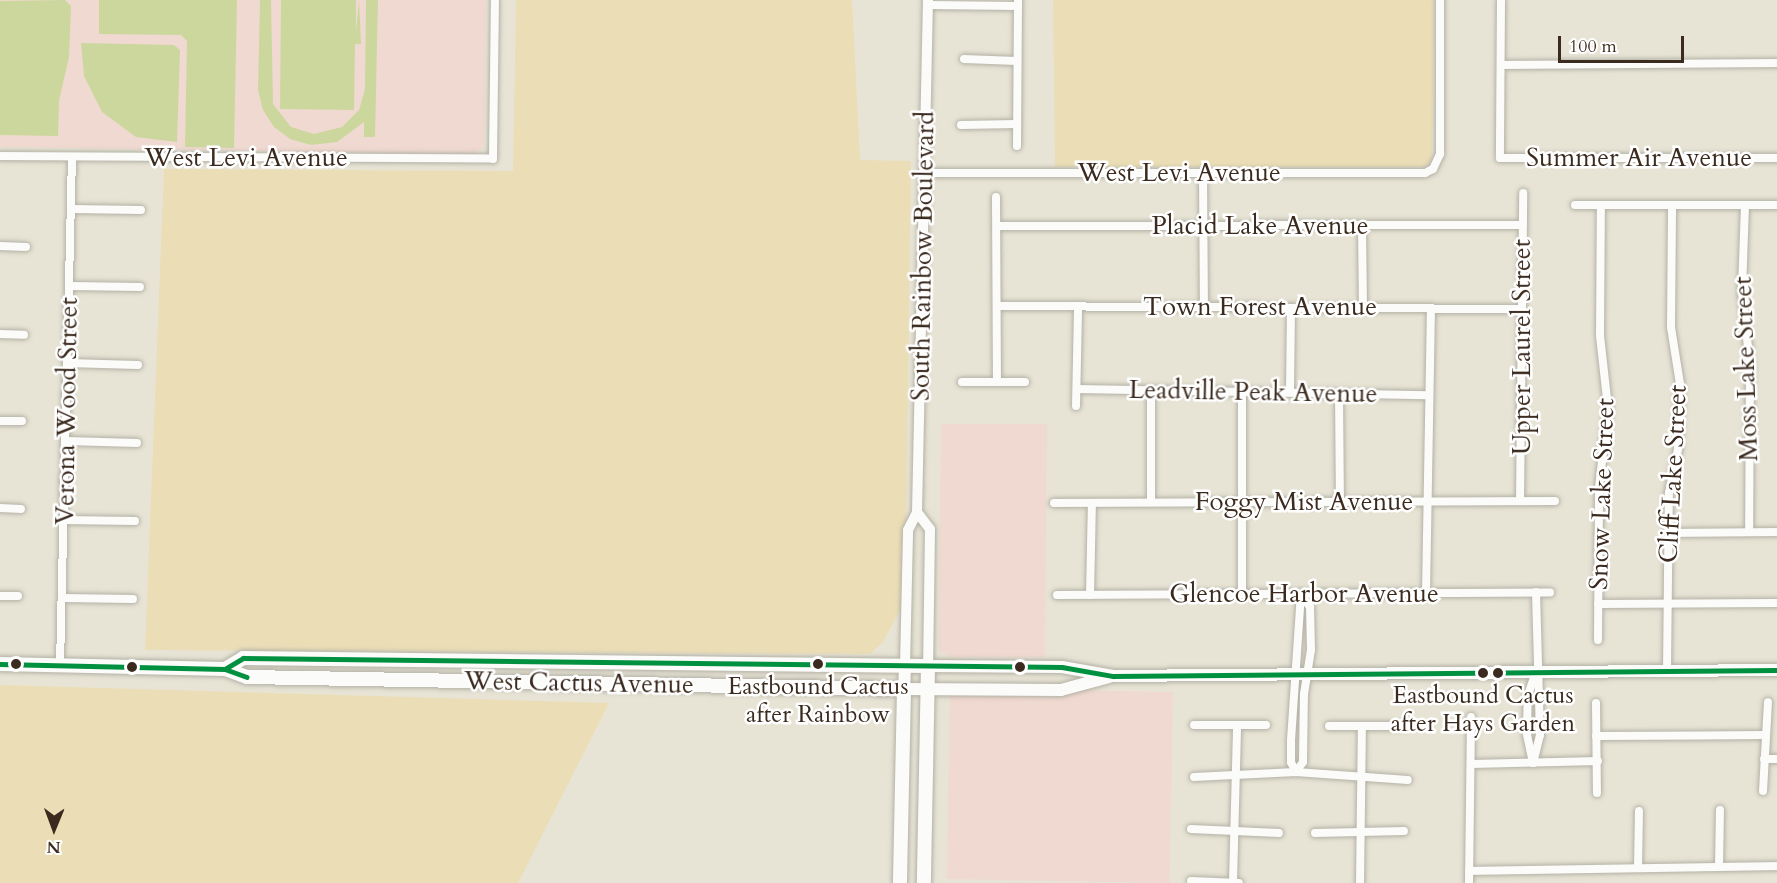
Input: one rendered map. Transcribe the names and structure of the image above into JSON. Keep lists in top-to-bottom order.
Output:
{
  "streets": {
    "main road": ["South Rainbow Boulevard", "West Cactus Avenue"],
    "street": [
      "West Levi Avenue",
      "Summer Air Avenue",
      "Placid Lake Avenue",
      "Town Forest Avenue",
      "Upper Laurel Street",
      "Moss Lake Street",
      "Leadville Peak Avenue",
      "Verona Wood Street",
      "Cliff Lake Street",
      "Snow Lake Street",
      "Foggy Mist Avenue",
      "Glencoe Harbor Avenue"
    ]
  },
  "crossings": [
    ["West Levi Avenue", "South Rainbow Boulevard"],
    ["West Levi Avenue", "Verona Wood Street"],
    ["Placid Lake Avenue", "Upper Laurel Street"],
    ["South Rainbow Boulevard", "West Cactus Avenue"],
    ["Town Forest Avenue", "Upper Laurel Street"],
    ["Upper Laurel Street", "Foggy Mist Avenue"],
    ["Verona Wood Street", "West Cactus Avenue"],
    ["Cliff Lake Street", "West Cactus Avenue"]
  ],
  "places": ["Eastbound Cactus after Rainbow", "Eastbound Cactus after Hays Garden"],
  "scale_bar": "100 m",
  "north": "bottom"
}
